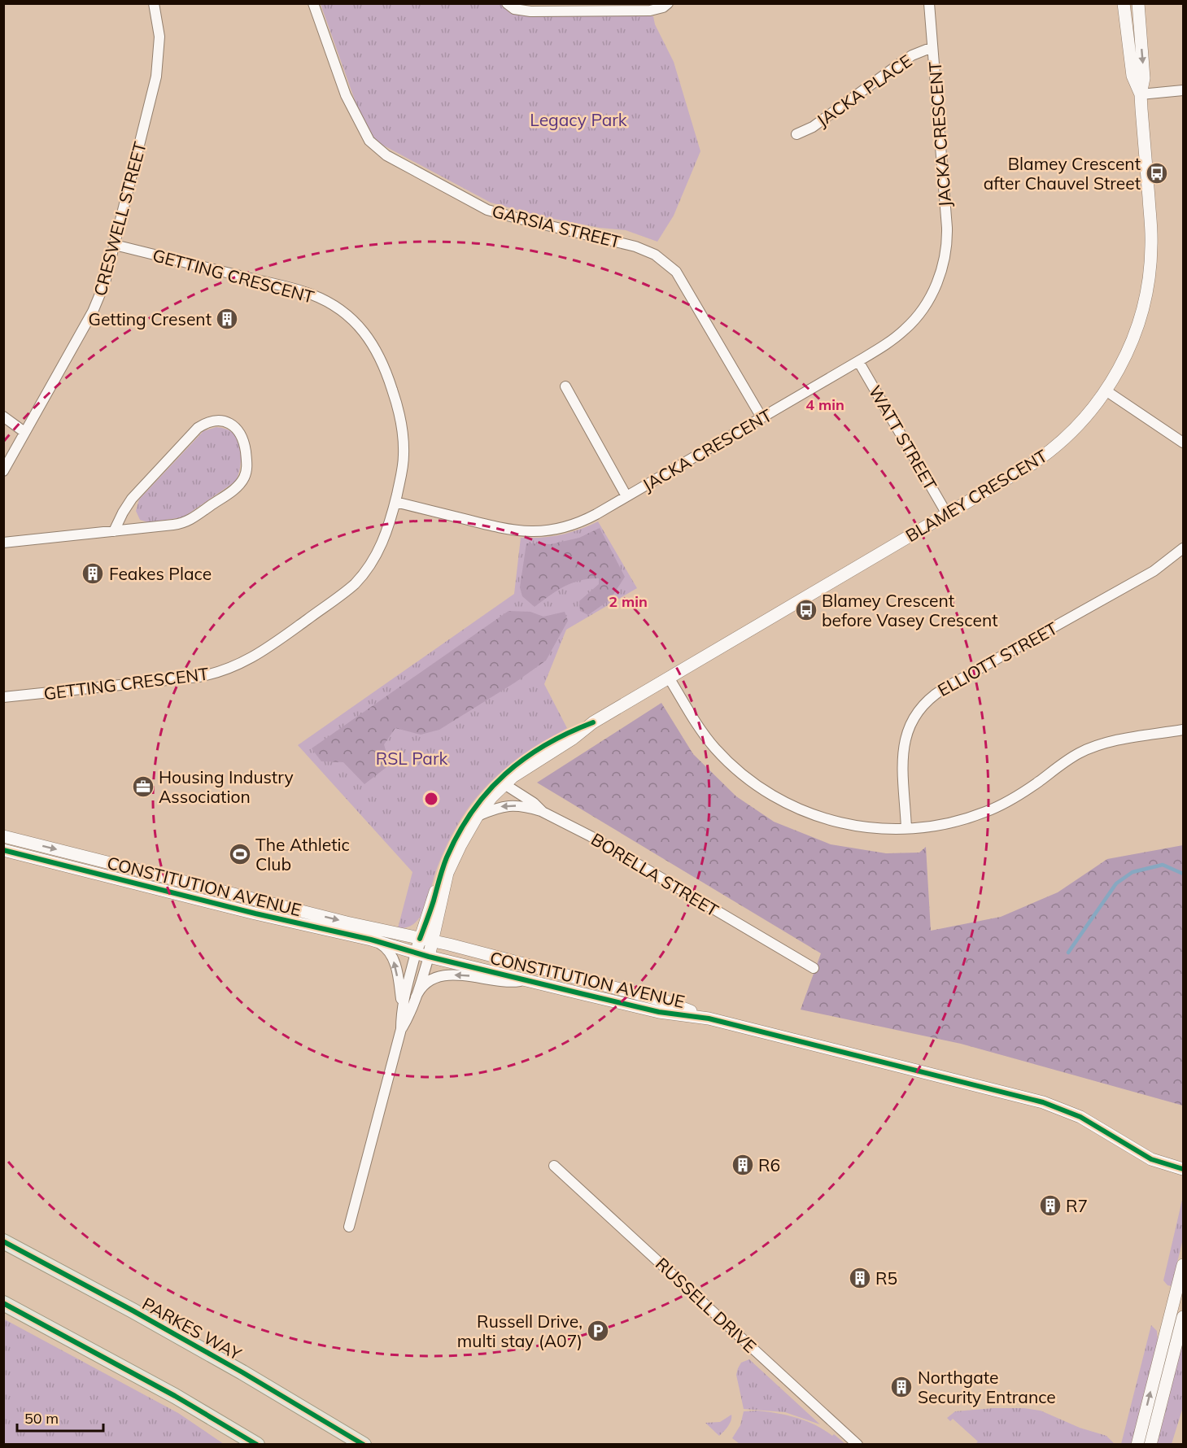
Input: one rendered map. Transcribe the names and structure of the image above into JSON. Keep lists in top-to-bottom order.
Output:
{
  "streets": {
    "main road": ["PARKES WAY"],
    "street": [
      "JACKA PLACE",
      "JACKA CRESCENT",
      "CRESWELL STREET",
      "GARSIA STREET",
      "GETTING CRESCENT",
      "WATT STREET",
      "BLAMEY CRESCENT",
      "ELLIOTT STREET",
      "BORELLA STREET",
      "CONSTITUTION AVENUE",
      "RUSSELL DRIVE"
    ]
  },
  "crossings": [
    ["JACKA PLACE", "JACKA CRESCENT"],
    ["JACKA CRESCENT", "GARSIA STREET"],
    ["JACKA CRESCENT", "GETTING CRESCENT"],
    ["JACKA CRESCENT", "WATT STREET"],
    ["CRESWELL STREET", "GETTING CRESCENT"],
    ["WATT STREET", "BLAMEY CRESCENT"],
    ["BLAMEY CRESCENT", "BORELLA STREET"],
    ["BLAMEY CRESCENT", "CONSTITUTION AVENUE"]
  ],
  "parks": ["Legacy Park", "RSL Park"],
  "places": {
    "bus stop": ["Blamey Crescent after Chauvel Street", "Blamey Crescent before Vasey Crescent"],
    "building": [
      "Getting Cresent",
      "Feakes Place",
      "R6",
      "R7",
      "R5",
      "Northgate Security Entrance"
    ],
    "office": ["Housing Industry Association"],
    "sports": ["The Athletic Club"],
    "parking": ["Russell Drive, multi stay (A07)"]
  },
  "scale_bar": "50 m",
  "rings": ["4 min", "2 min"]
}
